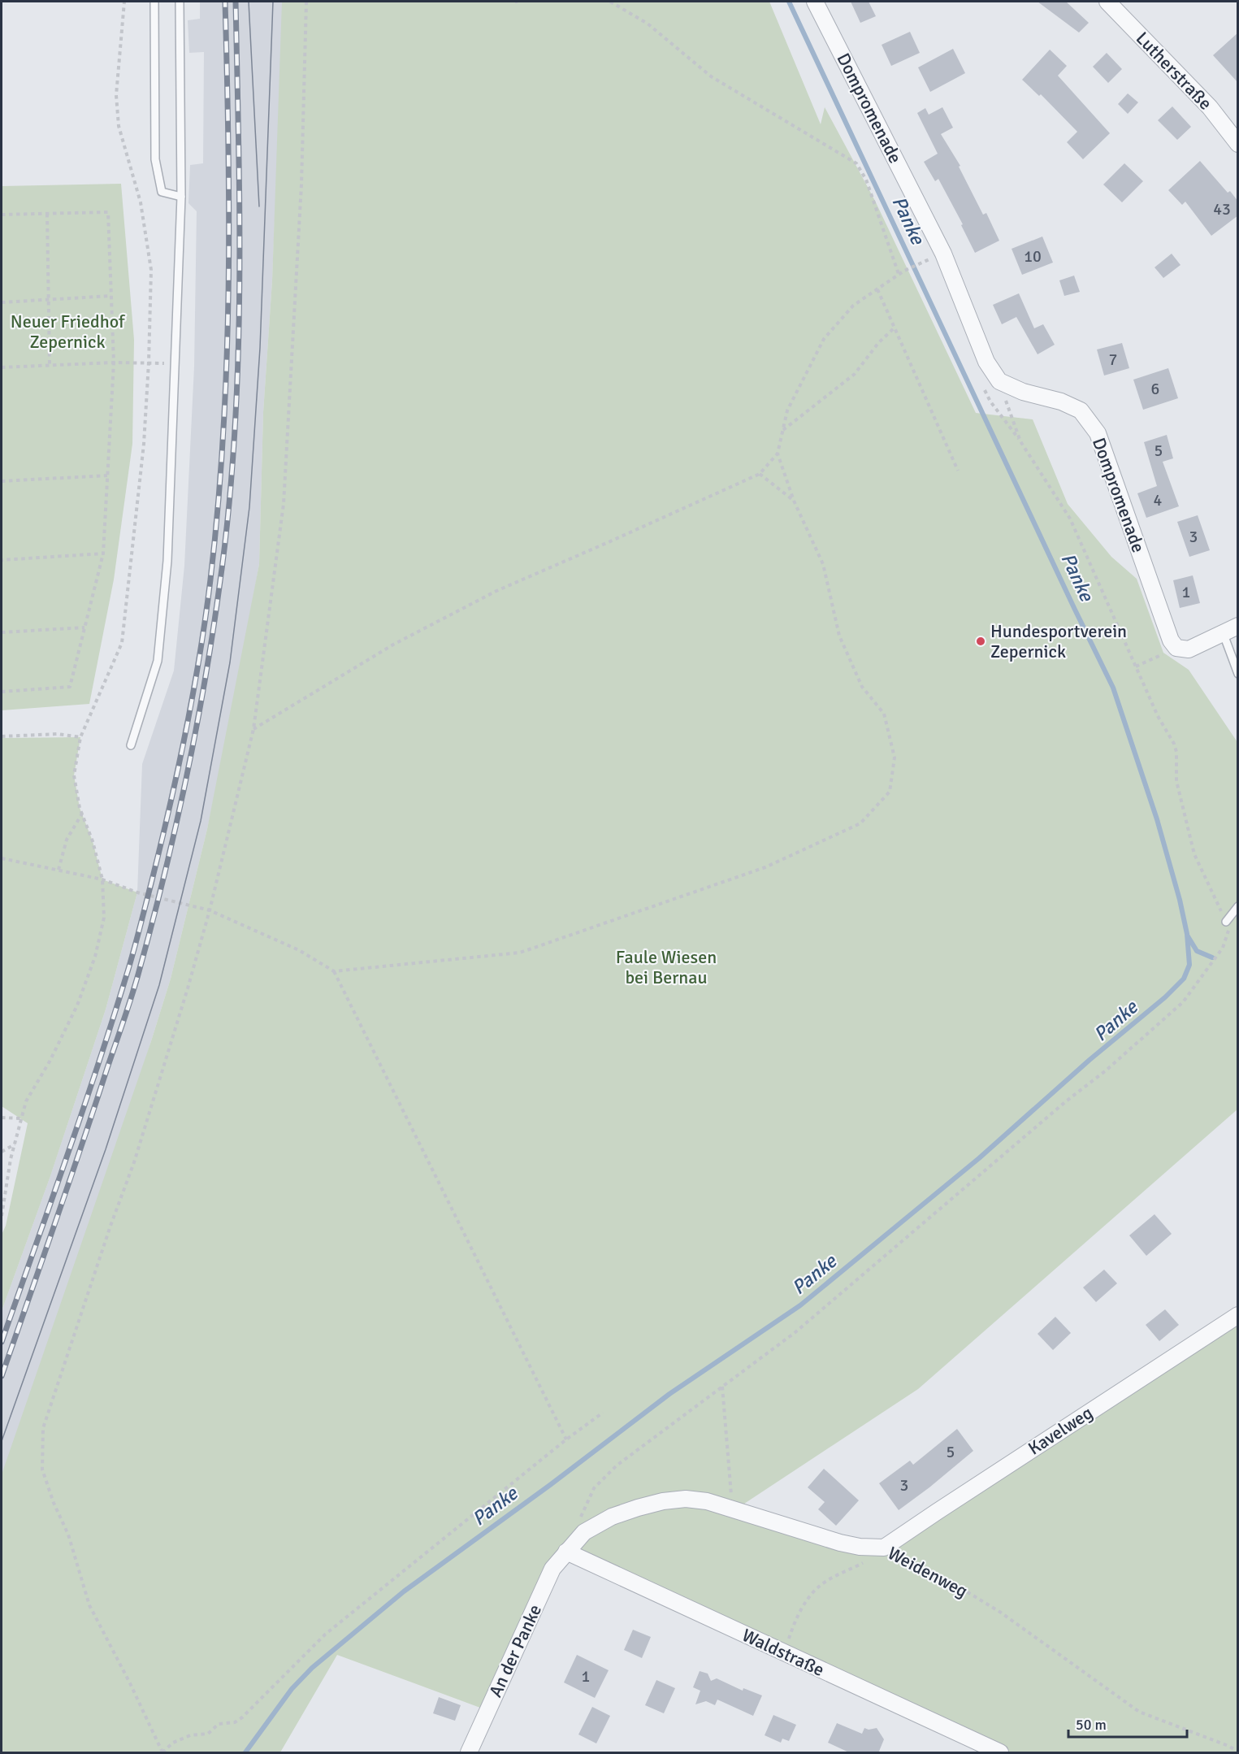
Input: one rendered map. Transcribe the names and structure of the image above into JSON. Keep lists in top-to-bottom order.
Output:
{
  "streets": {
    "street": [
      "Lutherstraße",
      "Dompromenade",
      "Kavelweg",
      "Weidenweg",
      "An der Panke",
      "Waldstraße"
    ]
  },
  "crossings": [
    ["Kavelweg", "Weidenweg"],
    ["Weidenweg", "An der Panke"],
    ["Weidenweg", "Waldstraße"],
    ["An der Panke", "Waldstraße"]
  ],
  "water": ["Panke"],
  "parks": ["Neuer Friedhof Zepernick", "Faule Wiesen bei Bernau"],
  "places": ["Hundesportverein Zepernick"],
  "house_numbers": [
    "43",
    "10",
    "7",
    "6",
    "5",
    "4",
    "3",
    "1",
    "5",
    "3",
    "1"
  ],
  "scale_bar": "50 m"
}
